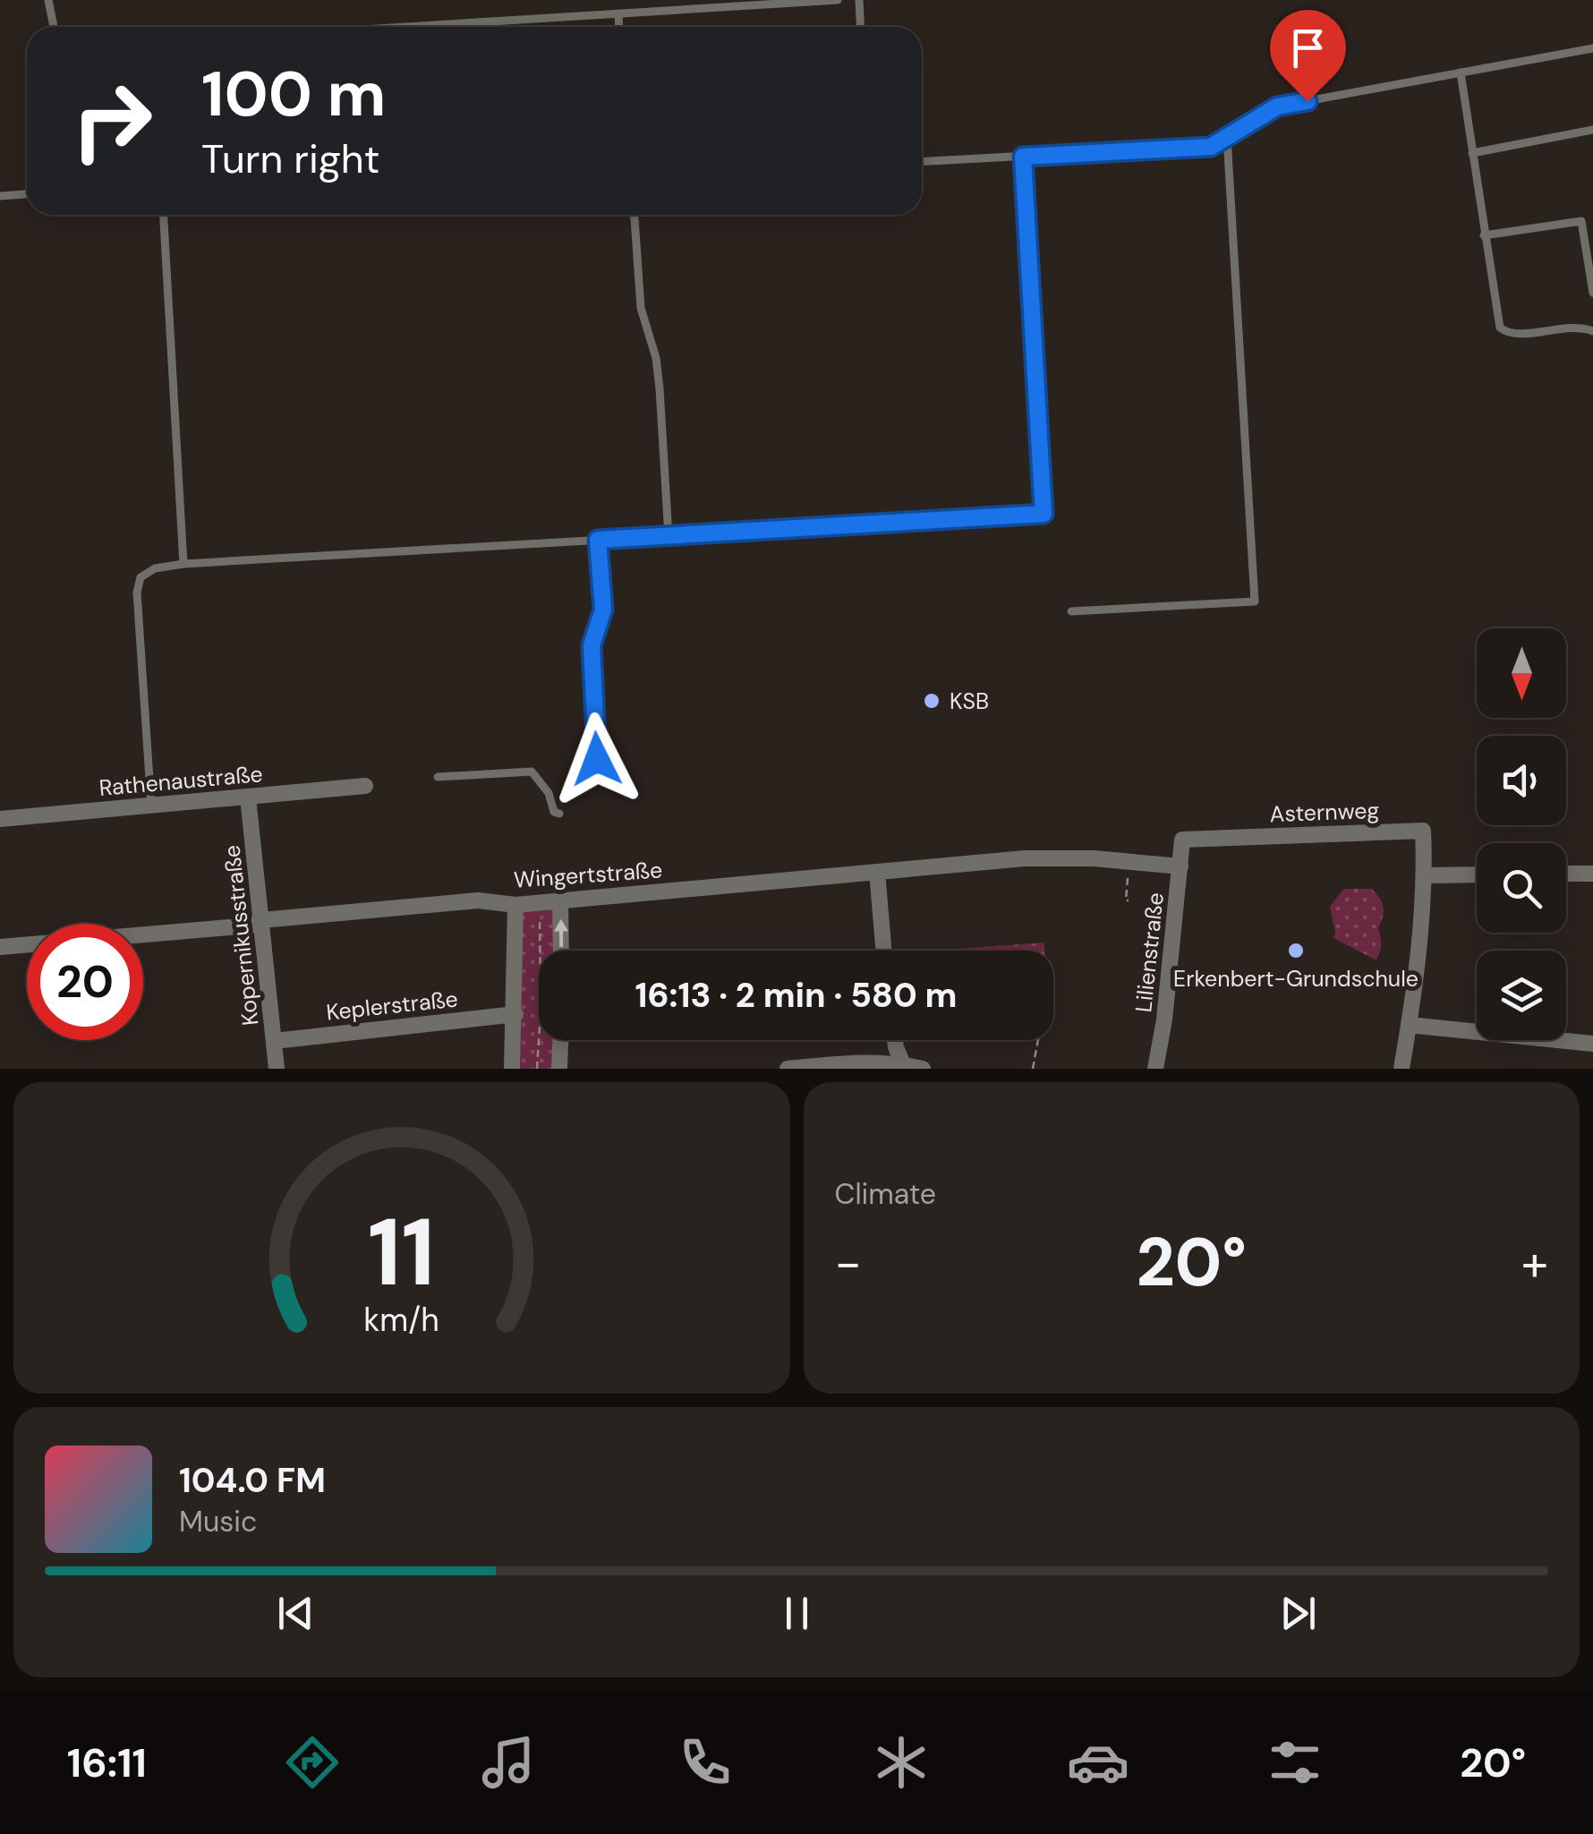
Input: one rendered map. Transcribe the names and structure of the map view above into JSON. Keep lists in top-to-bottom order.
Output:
{
  "streets": {
    "street": [
      "Rathenaustraße",
      "Asternweg",
      "Wingertstraße",
      "Kopernikusstraße",
      "Lilienstraße",
      "Keplerstraße"
    ]
  },
  "crossings": [
    ["Rathenaustraße", "Kopernikusstraße"],
    ["Asternweg", "Lilienstraße"],
    ["Wingertstraße", "Kopernikusstraße"],
    ["Wingertstraße", "Lilienstraße"],
    ["Kopernikusstraße", "Keplerstraße"]
  ],
  "places": ["KSB", "Erkenbert-Grundschule"],
  "north": "bottom",
  "page": {
    "turn": ["100 m", "Turn right"],
    "limit": "20",
    "trip": "16:13 · 2 min · 580 m",
    "tile": "Climate",
    "heat": ["−", "20°", "+"],
    "song": ["104.0 FM", "Music"],
    "tabs": ["16:11", "20°"],
    "gauge": ["11", "km/h"]
  }
}
